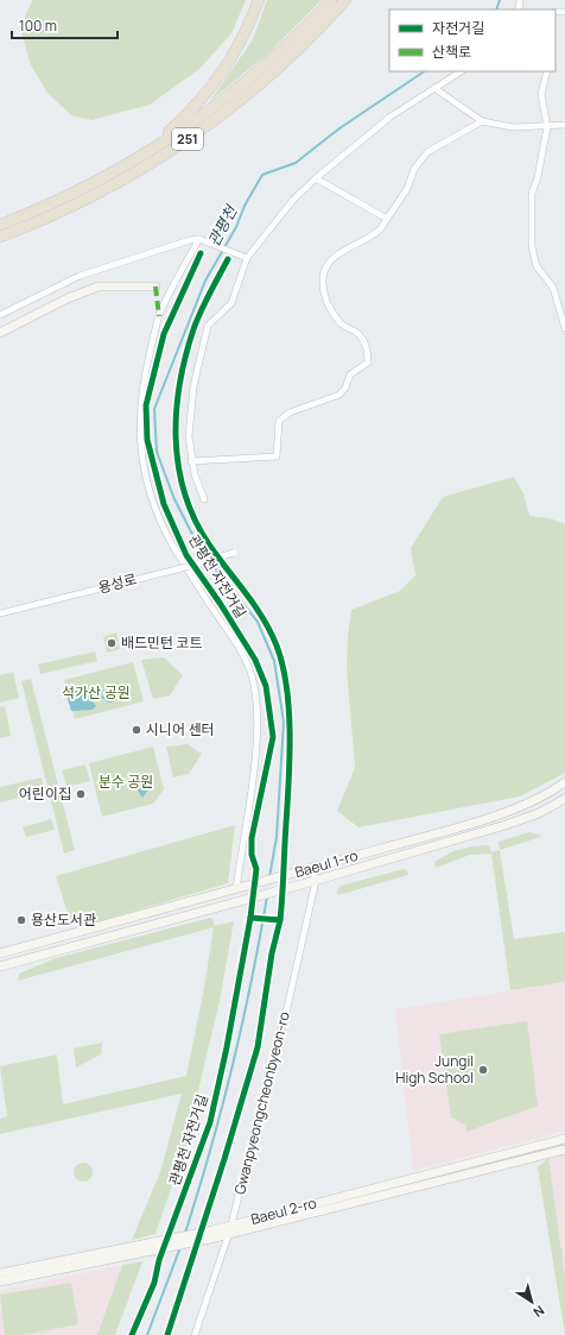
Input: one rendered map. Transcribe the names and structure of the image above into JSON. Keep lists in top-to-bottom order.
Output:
{
  "streets": {
    "highway": ["251"],
    "main road": ["Baeul 1-ro", "Baeul 2-ro"],
    "street": ["용성로", "Gwanpyeongcheonbyeon-ro"],
    "cycle path": ["관평천 자전거길"]
  },
  "crossings": [
    ["Baeul 1-ro", "Gwanpyeongcheonbyeon-ro"],
    ["Gwanpyeongcheonbyeon-ro", "Baeul 2-ro"]
  ],
  "water": ["관평천"],
  "parks": ["석가산 공원", "분수 공원"],
  "places": [
    "배드민턴 코트",
    "시니어 센터",
    "어린이집",
    "용산도서관",
    "Jungil High School"
  ],
  "legend": ["자전거길", "산책로"],
  "scale_bar": "100 m",
  "north": "bottom right"
}
